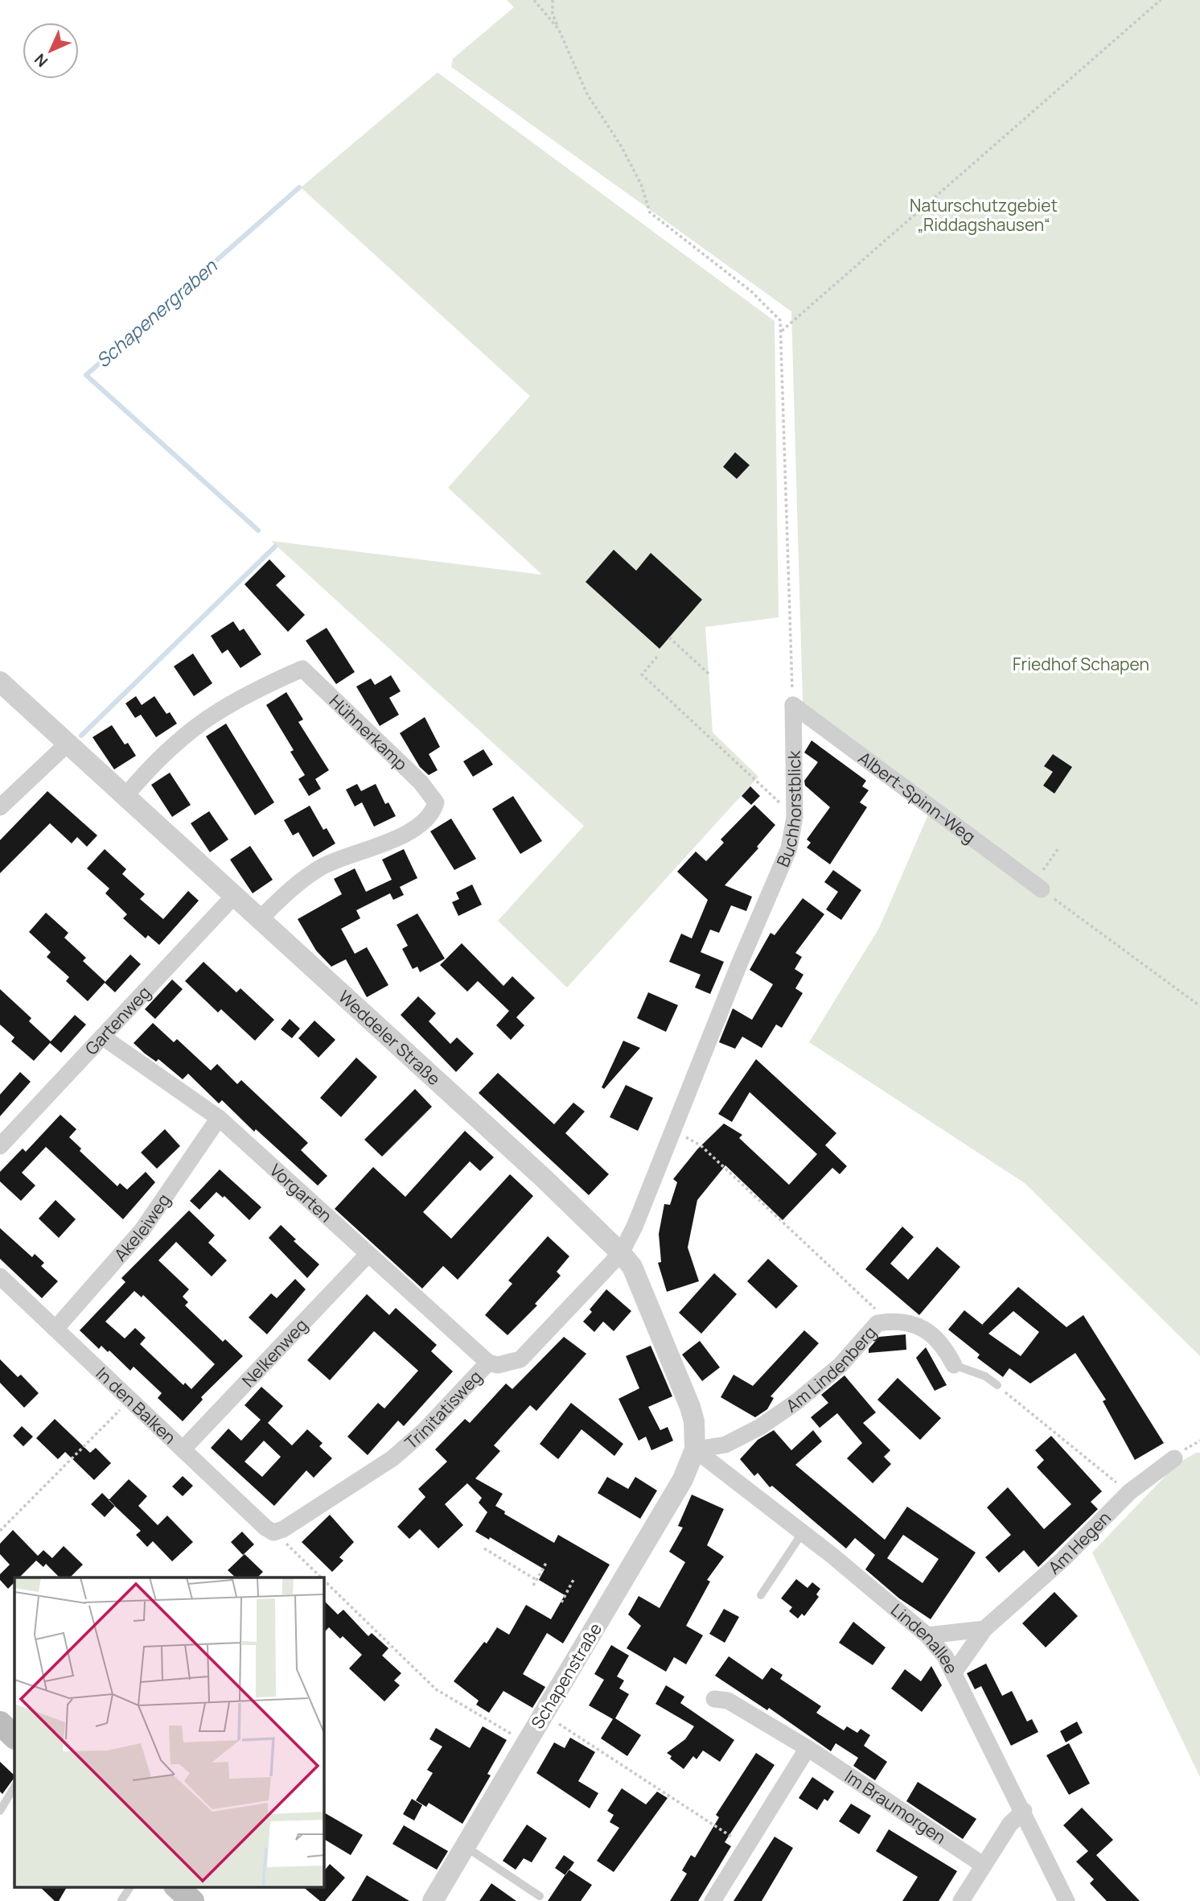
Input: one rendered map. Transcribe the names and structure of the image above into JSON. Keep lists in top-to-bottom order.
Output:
{
  "streets": {
    "street": [
      "Hühnerkamp",
      "Albert-Spinn-Weg",
      "Buchhorstblick",
      "Gartenweg",
      "Weddeler Straße",
      "Vorgarten",
      "Akeleiweg",
      "Nelkenweg",
      "Am Lindenberg",
      "In den Balken",
      "Trinitatisweg",
      "Am Hegen",
      "Lindenallee",
      "Schapenstraße",
      "Im Braumorgen"
    ]
  },
  "crossings": [
    ["Hühnerkamp", "Weddeler Straße"],
    ["Albert-Spinn-Weg", "Buchhorstblick"],
    ["Buchhorstblick", "Weddeler Straße"],
    ["Buchhorstblick", "Trinitatisweg"],
    ["Gartenweg", "Weddeler Straße"],
    ["Gartenweg", "Vorgarten"],
    ["Weddeler Straße", "Am Lindenberg"],
    ["Weddeler Straße", "Trinitatisweg"],
    ["Weddeler Straße", "Lindenallee"],
    ["Weddeler Straße", "Schapenstraße"],
    ["Vorgarten", "Akeleiweg"],
    ["Vorgarten", "Nelkenweg"],
    ["Vorgarten", "Trinitatisweg"],
    ["Akeleiweg", "In den Balken"],
    ["Nelkenweg", "In den Balken"],
    ["Am Lindenberg", "Lindenallee"],
    ["Am Lindenberg", "Schapenstraße"],
    ["In den Balken", "Trinitatisweg"],
    ["Am Hegen", "Lindenallee"],
    ["Lindenallee", "Schapenstraße"]
  ],
  "water": ["Schapenergraben"],
  "parks": ["Naturschutzgebiet „Riddagshausen“", "Friedhof Schapen"],
  "north": "bottom left"
}
